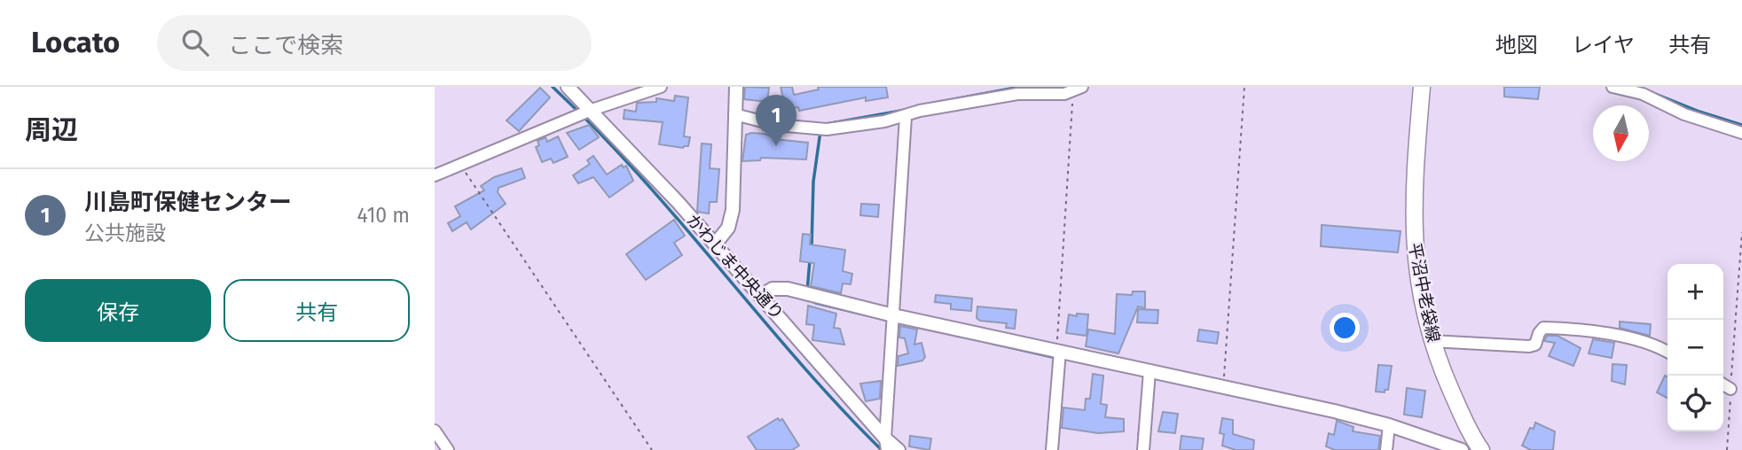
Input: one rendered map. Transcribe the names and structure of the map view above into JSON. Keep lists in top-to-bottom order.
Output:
{
  "streets": {
    "main road": ["平沼中老袋線"],
    "street": ["かわじま中央通り"]
  },
  "north": "bottom",
  "page": {
    "header": "Locato",
    "search": "ここで検索",
    "nav": ["地図", "レイヤ", "共有"],
    "heading": "周辺",
    "pins": "1",
    "list": [
      {
        "mark": "1",
        "name": "川島町保健センター",
        "note": "公共施設",
        "value": "410 m"
      }
    ],
    "buttons": ["保存", "共有"],
    "map_buttons": ["+", "−"]
  }
}
